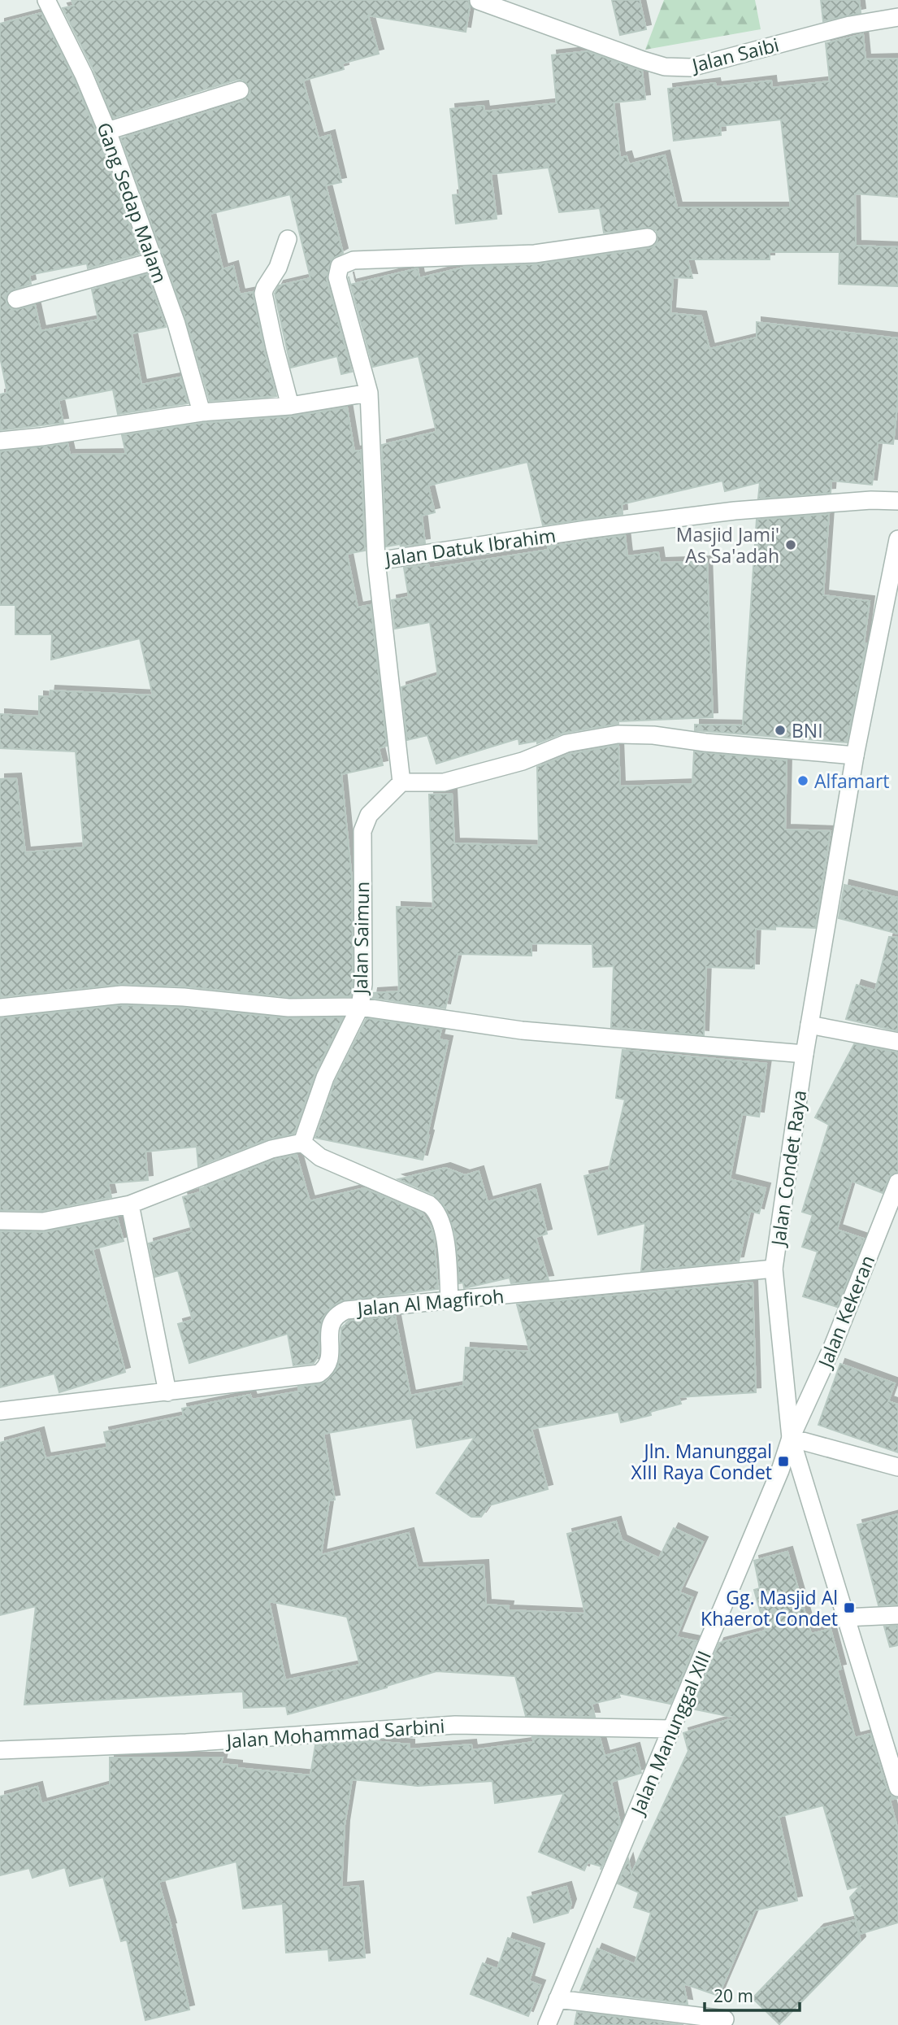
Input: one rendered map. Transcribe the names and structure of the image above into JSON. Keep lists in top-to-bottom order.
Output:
{
  "streets": {
    "street": [
      "Jalan Saibi",
      "Gang Sedap Malam",
      "Jalan Datuk Ibrahim",
      "Jalan Saimun",
      "Jalan Condet Raya",
      "Jalan Al Magfiroh",
      "Jalan Kekeran",
      "Jalan Manunggal XIII",
      "Jalan Mohammad Sarbini"
    ]
  },
  "crossings": [
    ["Jalan Condet Raya", "Jalan Al Magfiroh"],
    ["Jalan Condet Raya", "Jalan Kekeran"],
    ["Jalan Condet Raya", "Jalan Manunggal XIII"],
    ["Jalan Kekeran", "Jalan Manunggal XIII"],
    ["Jalan Manunggal XIII", "Jalan Mohammad Sarbini"]
  ],
  "places": {
    "other": ["Masjid Jami' As Sa'adah", "BNI", "Alfamart"],
    "transit": ["Jln. Manunggal XIII Raya Condet", "Gg. Masjid Al Khaerot Condet"]
  },
  "scale_bar": "20 m"
}
